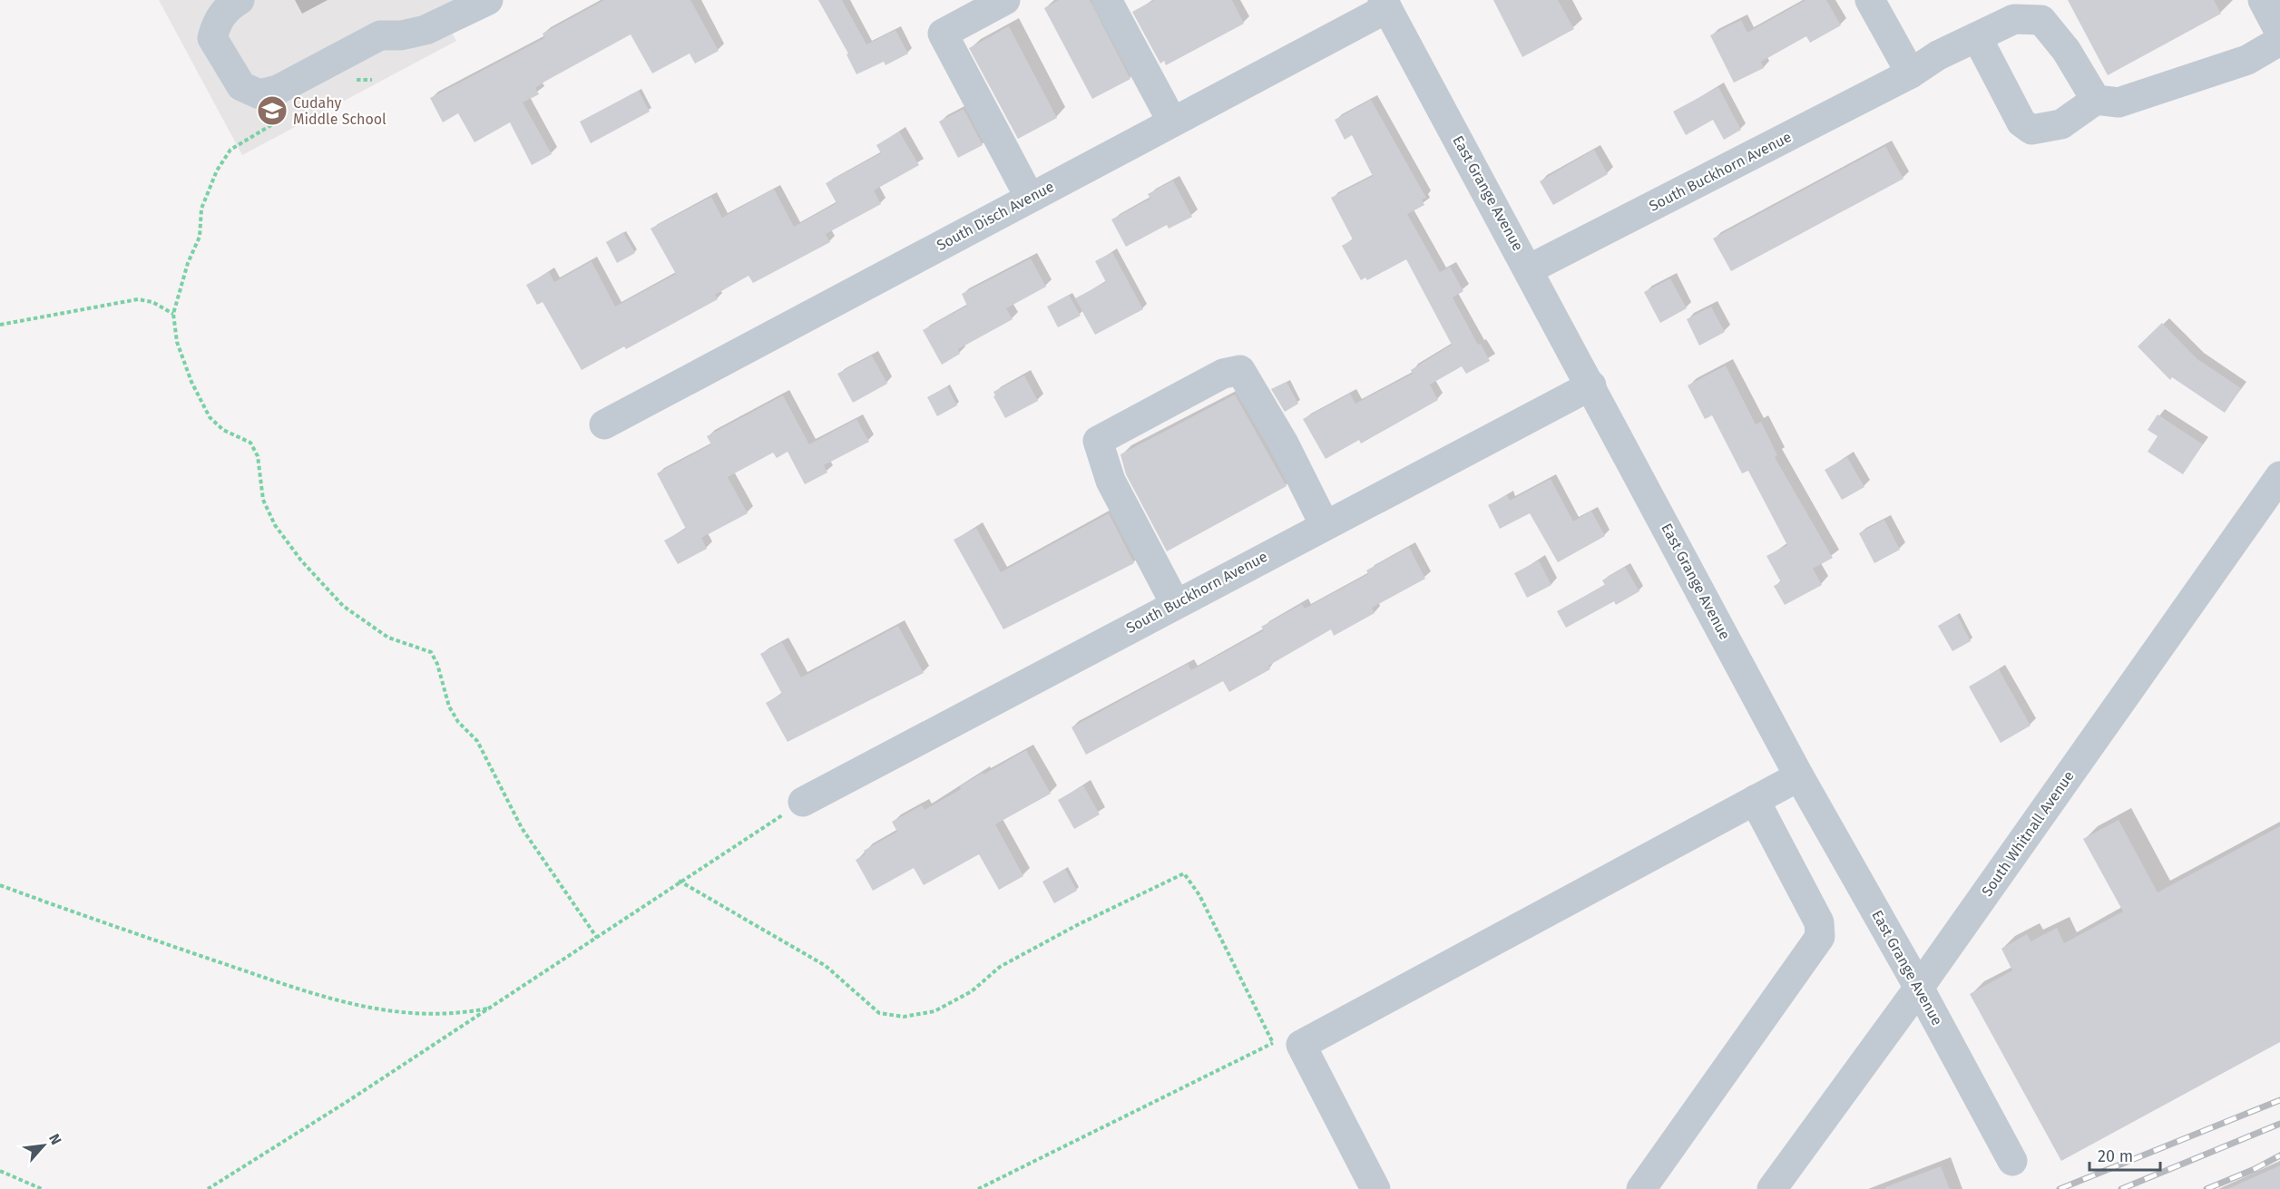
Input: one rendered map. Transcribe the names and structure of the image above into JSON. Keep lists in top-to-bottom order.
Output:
{
  "streets": {
    "street": [
      "South Buckhorn Avenue",
      "East Grange Avenue",
      "South Disch Avenue",
      "South Whitnall Avenue"
    ]
  },
  "crossings": [
    ["South Buckhorn Avenue", "East Grange Avenue"],
    ["East Grange Avenue", "South Disch Avenue"],
    ["East Grange Avenue", "South Whitnall Avenue"]
  ],
  "places": {
    "school or university": ["Cudahy Middle School"]
  },
  "scale_bar": "20 m",
  "north": "top right"
}
